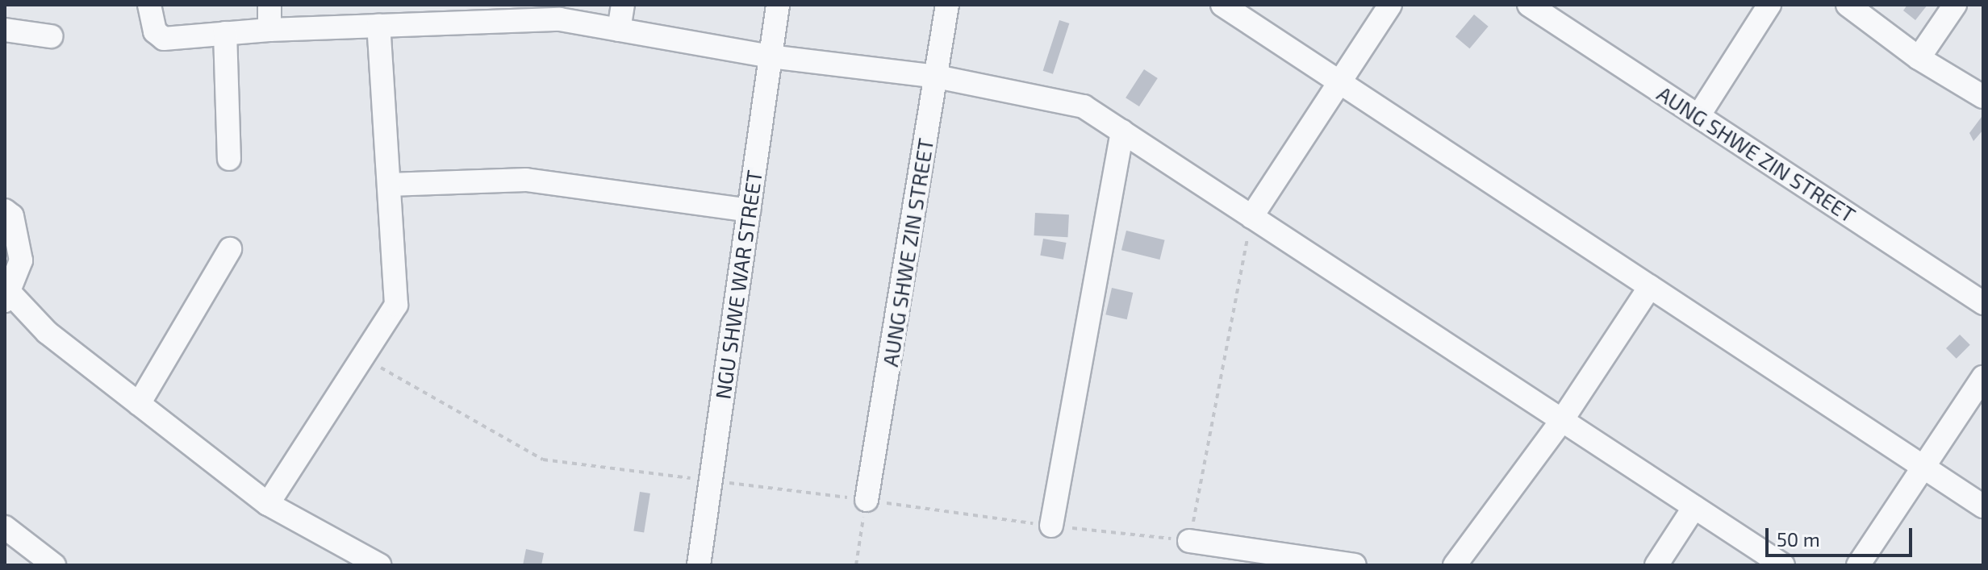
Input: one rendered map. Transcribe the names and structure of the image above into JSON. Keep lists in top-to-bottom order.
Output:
{
  "streets": {
    "street": ["AUNG SHWE ZIN STREET", "NGU SHWE WAR STREET"]
  },
  "scale_bar": "50 m"
}
